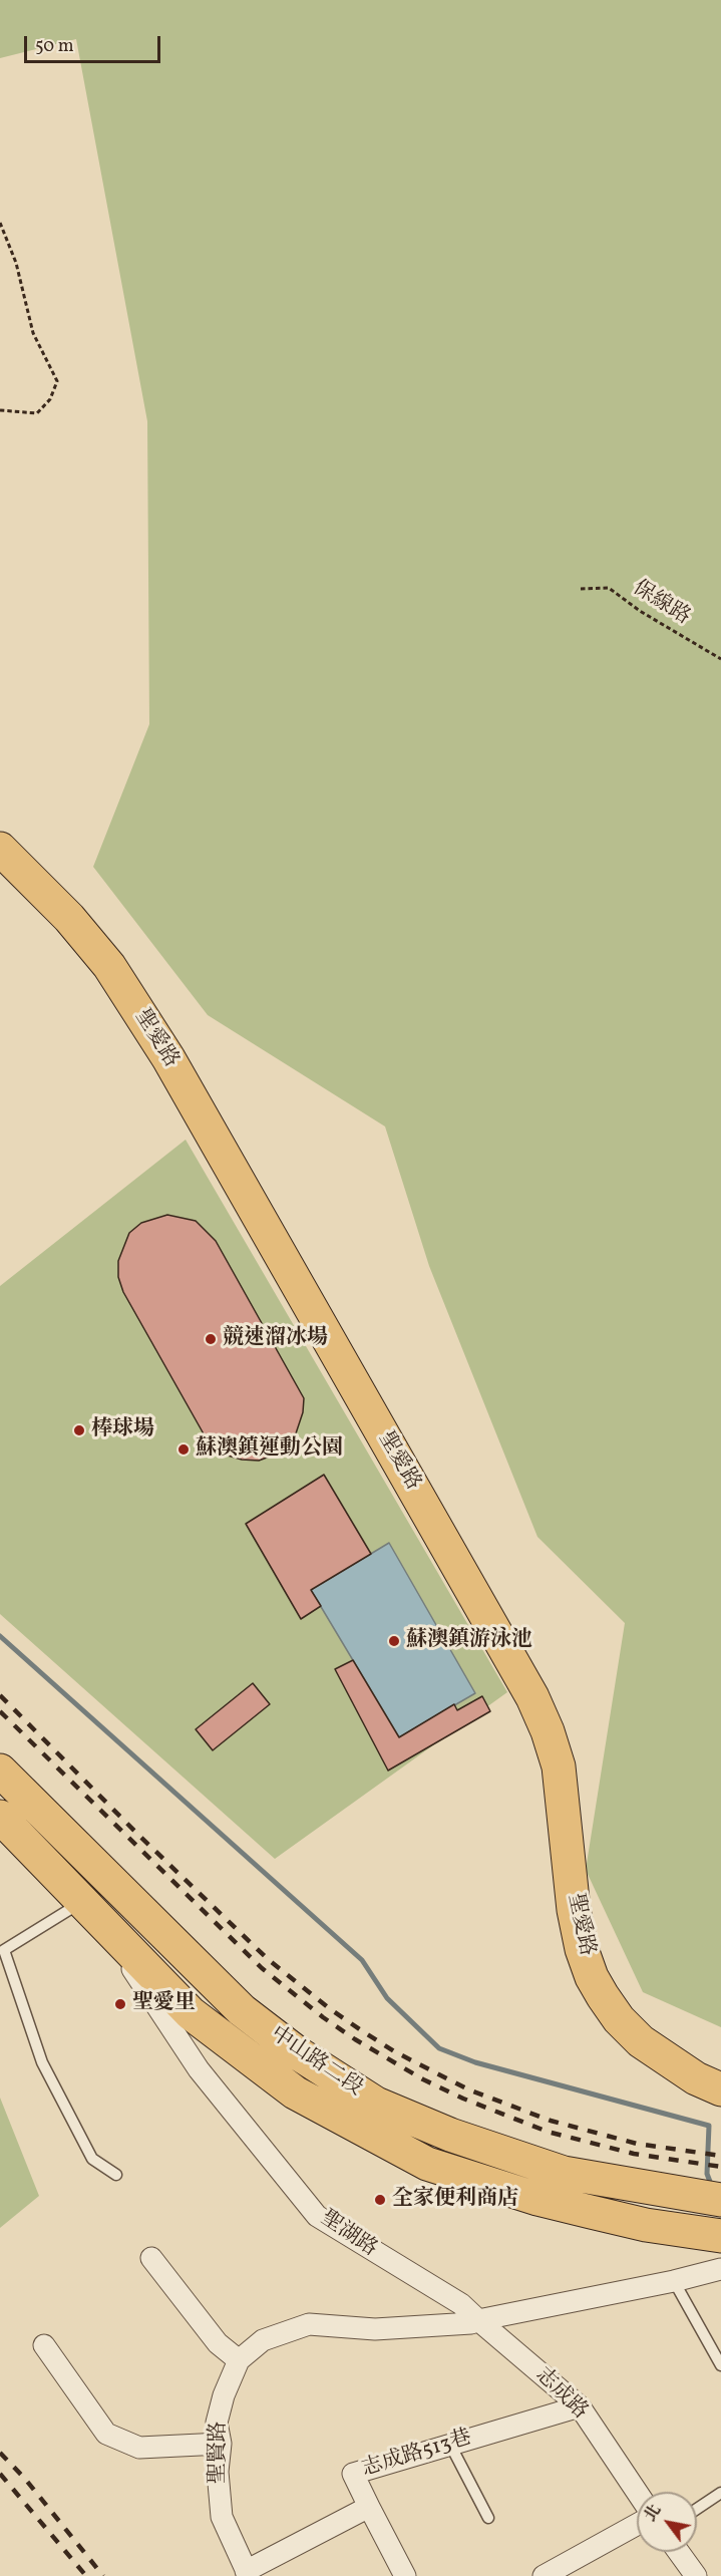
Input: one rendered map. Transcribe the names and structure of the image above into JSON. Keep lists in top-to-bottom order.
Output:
{
  "streets": {
    "main road": ["聖愛路", "中山路二段"],
    "street": [
      "聖湖路",
      "志成路",
      "聖賢路",
      "志成路513巷"
    ],
    "path": ["保線路"]
  },
  "crossings": [
    ["中山路二段", "聖湖路"],
    ["聖湖路", "志成路"],
    ["聖湖路", "聖賢路"],
    ["志成路", "聖賢路"],
    ["志成路", "志成路513巷"],
    ["聖賢路", "志成路513巷"]
  ],
  "places": [
    "競速溜冰場",
    "棒球場",
    "蘇澳鎮運動公園",
    "蘇澳鎮游泳池",
    "聖愛里",
    "全家便利商店"
  ],
  "scale_bar": "50 m",
  "north": "top left"
}
